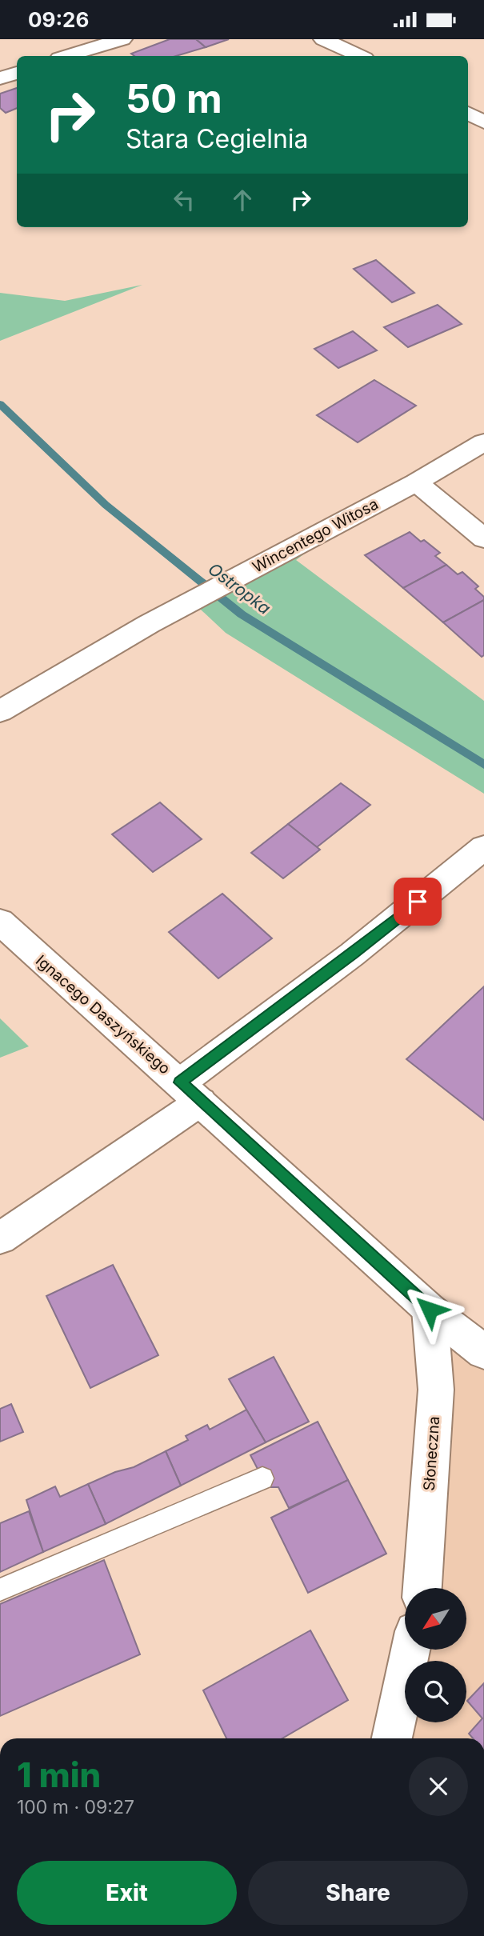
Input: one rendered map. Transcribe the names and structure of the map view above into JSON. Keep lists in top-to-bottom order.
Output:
{
  "streets": {
    "street": ["Wincentego Witosa", "Ignacego Daszyńskiego", "Słoneczna"]
  },
  "crossings": [
    ["Ignacego Daszyńskiego", "Słoneczna"]
  ],
  "water": ["Ostropka"],
  "north": "bottom left",
  "page": {
    "status": "09:26",
    "turn": ["50 m", "Stara Cegielnia"],
    "heading": ["1 min", "100 m · 09:27"],
    "buttons": ["Exit", "Share"]
  }
}
